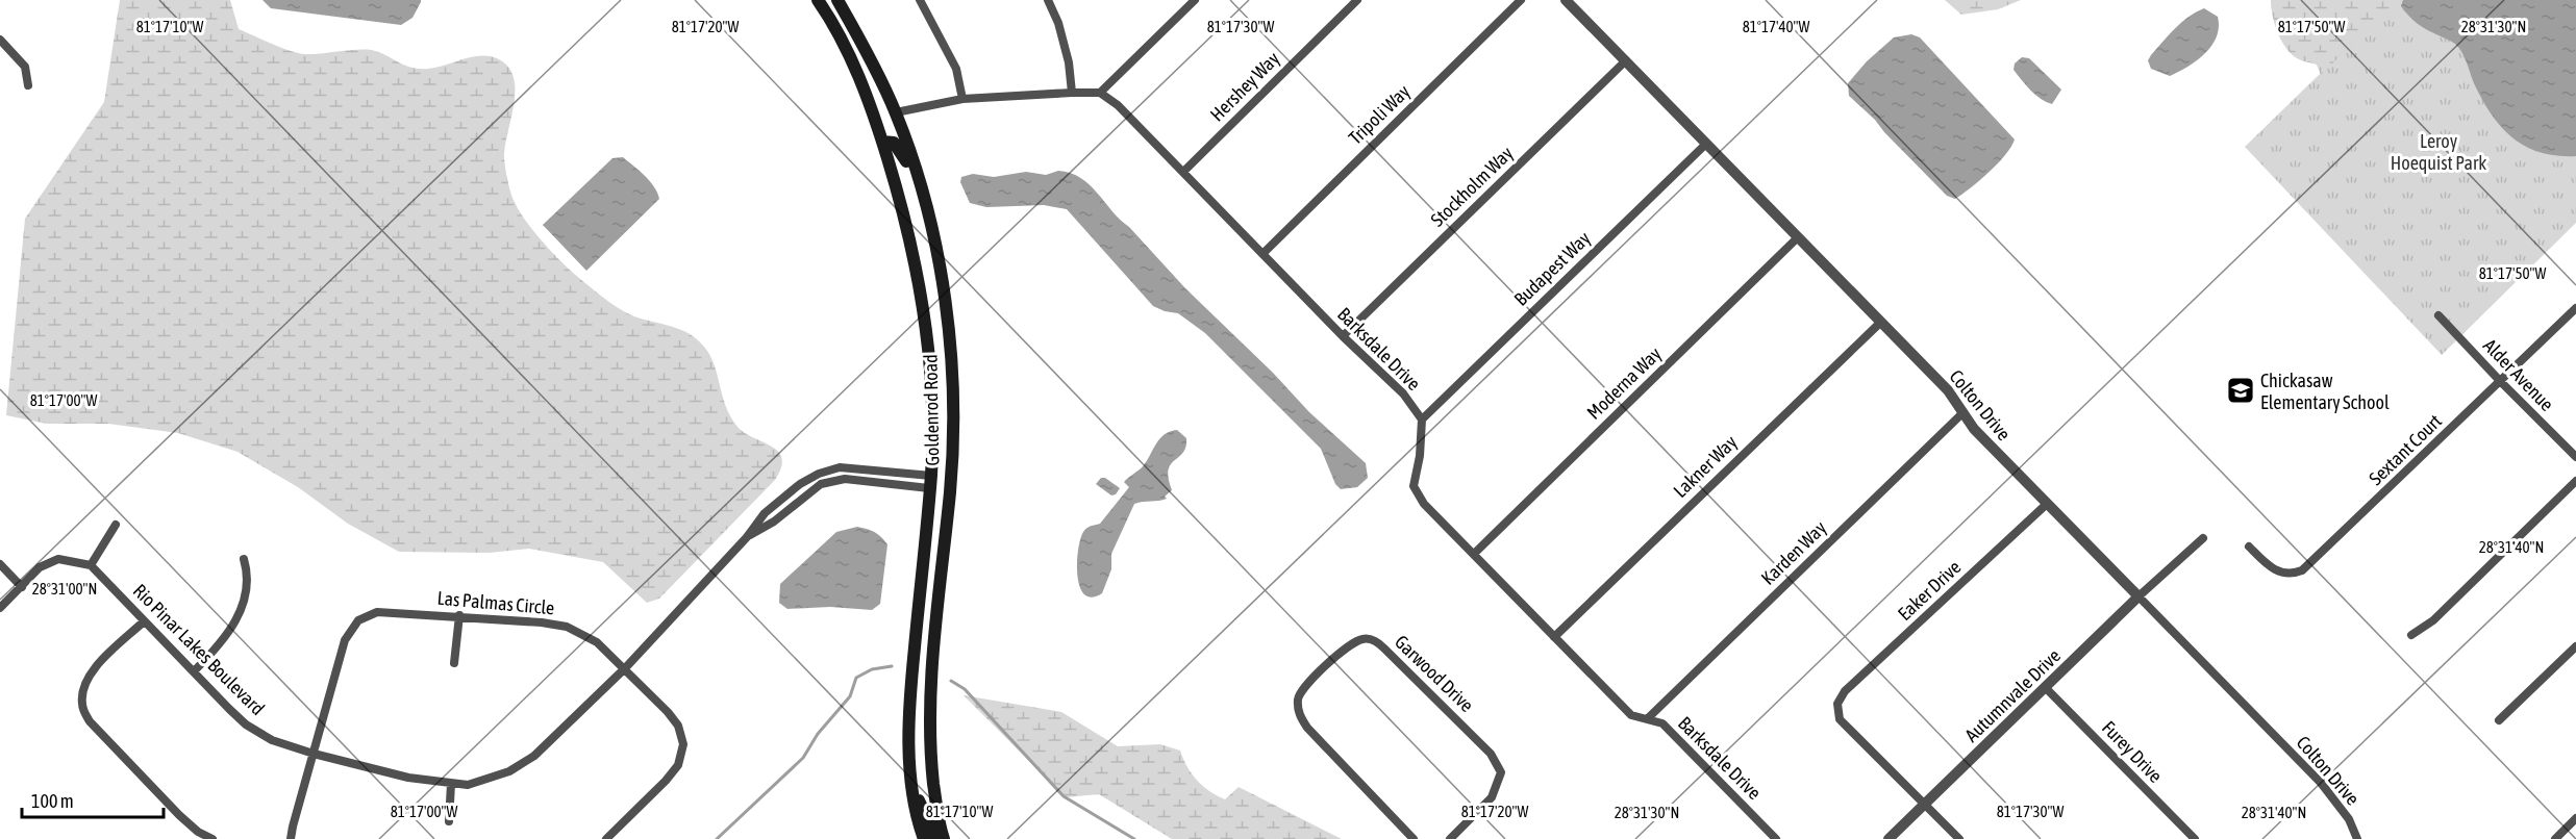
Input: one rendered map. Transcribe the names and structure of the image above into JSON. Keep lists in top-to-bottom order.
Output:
{
  "streets": {
    "main road": ["Goldenrod Road"],
    "street": [
      "Hershey Way",
      "Tripoli Way",
      "Stockholm Way",
      "Budapest Way",
      "Barksdale Drive",
      "Alder Avenue",
      "Moderna Way",
      "Colton Drive",
      "Sextant Court",
      "Lakner Way",
      "Karden Way",
      "Eaker Drive",
      "Las Palmas Circle",
      "Rio Pinar Lakes Boulevard",
      "Garwood Drive",
      "Autumnvale Drive",
      "Furey Drive"
    ]
  },
  "crossings": [
    ["Hershey Way", "Barksdale Drive"],
    ["Tripoli Way", "Barksdale Drive"],
    ["Stockholm Way", "Barksdale Drive"],
    ["Stockholm Way", "Colton Drive"],
    ["Budapest Way", "Barksdale Drive"],
    ["Budapest Way", "Colton Drive"],
    ["Barksdale Drive", "Moderna Way"],
    ["Barksdale Drive", "Lakner Way"],
    ["Barksdale Drive", "Karden Way"],
    ["Alder Avenue", "Sextant Court"],
    ["Moderna Way", "Colton Drive"],
    ["Colton Drive", "Lakner Way"],
    ["Colton Drive", "Karden Way"],
    ["Colton Drive", "Eaker Drive"],
    ["Colton Drive", "Autumnvale Drive"],
    ["Goldenrod Road", "Rio Pinar Lakes Boulevard"],
    ["Eaker Drive", "Autumnvale Drive"],
    ["Las Palmas Circle", "Rio Pinar Lakes Boulevard"],
    ["Autumnvale Drive", "Furey Drive"]
  ],
  "parks": ["Leroy Hoequist Park"],
  "places": {
    "school or university": ["Chickasaw Elementary School"]
  },
  "scale_bar": "100 m",
  "coordinates": [
    "28°31'30\"N",
    "81°17'10\"W",
    "81°17'20\"W",
    "81°17'30\"W",
    "81°17'40\"W",
    "81°17'50\"W",
    "81°17'00\"W",
    "28°31'40\"N",
    "28°31'00\"N"
  ]
}
